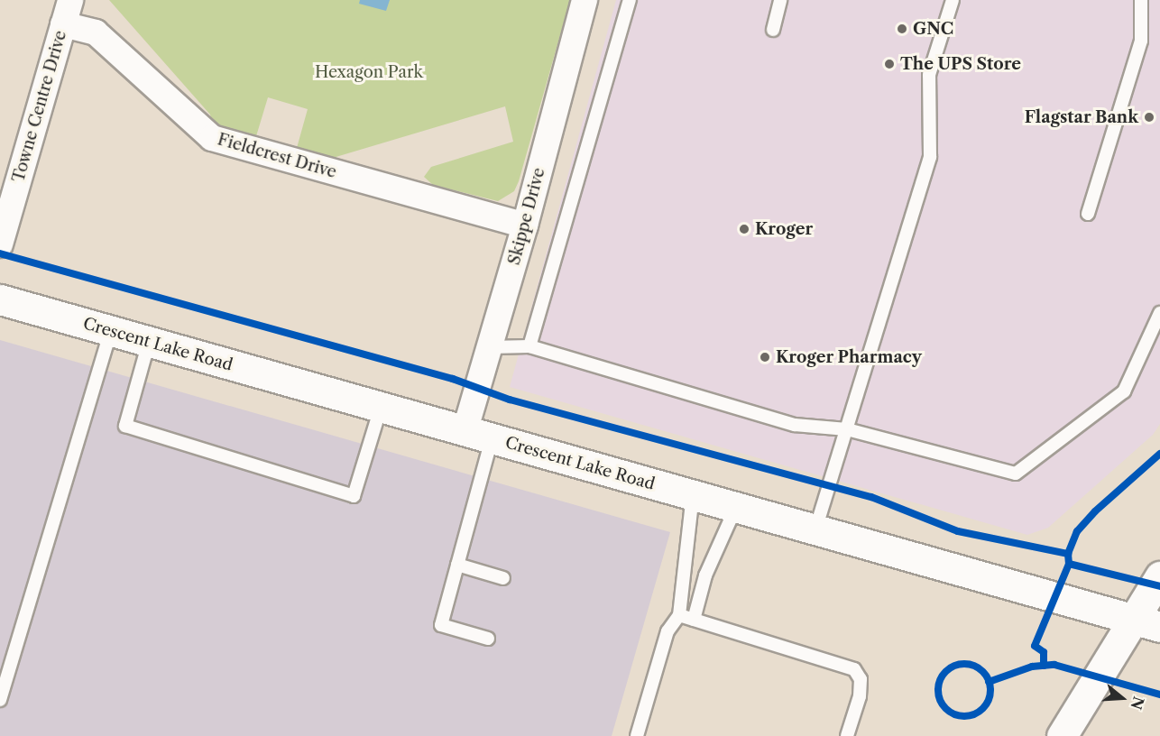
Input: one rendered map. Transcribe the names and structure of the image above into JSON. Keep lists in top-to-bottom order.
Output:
{
  "streets": {
    "main road": ["Crescent Lake Road"],
    "street": ["Towne Centre Drive", "Fieldcrest Drive", "Skippe Drive"]
  },
  "crossings": [
    ["Towne Centre Drive", "Fieldcrest Drive"],
    ["Fieldcrest Drive", "Skippe Drive"],
    ["Skippe Drive", "Crescent Lake Road"]
  ],
  "parks": ["Hexagon Park"],
  "places": [
    "GNC",
    "The UPS Store",
    "Flagstar Bank",
    "Kroger",
    "Kroger Pharmacy"
  ],
  "north": "right"
}
